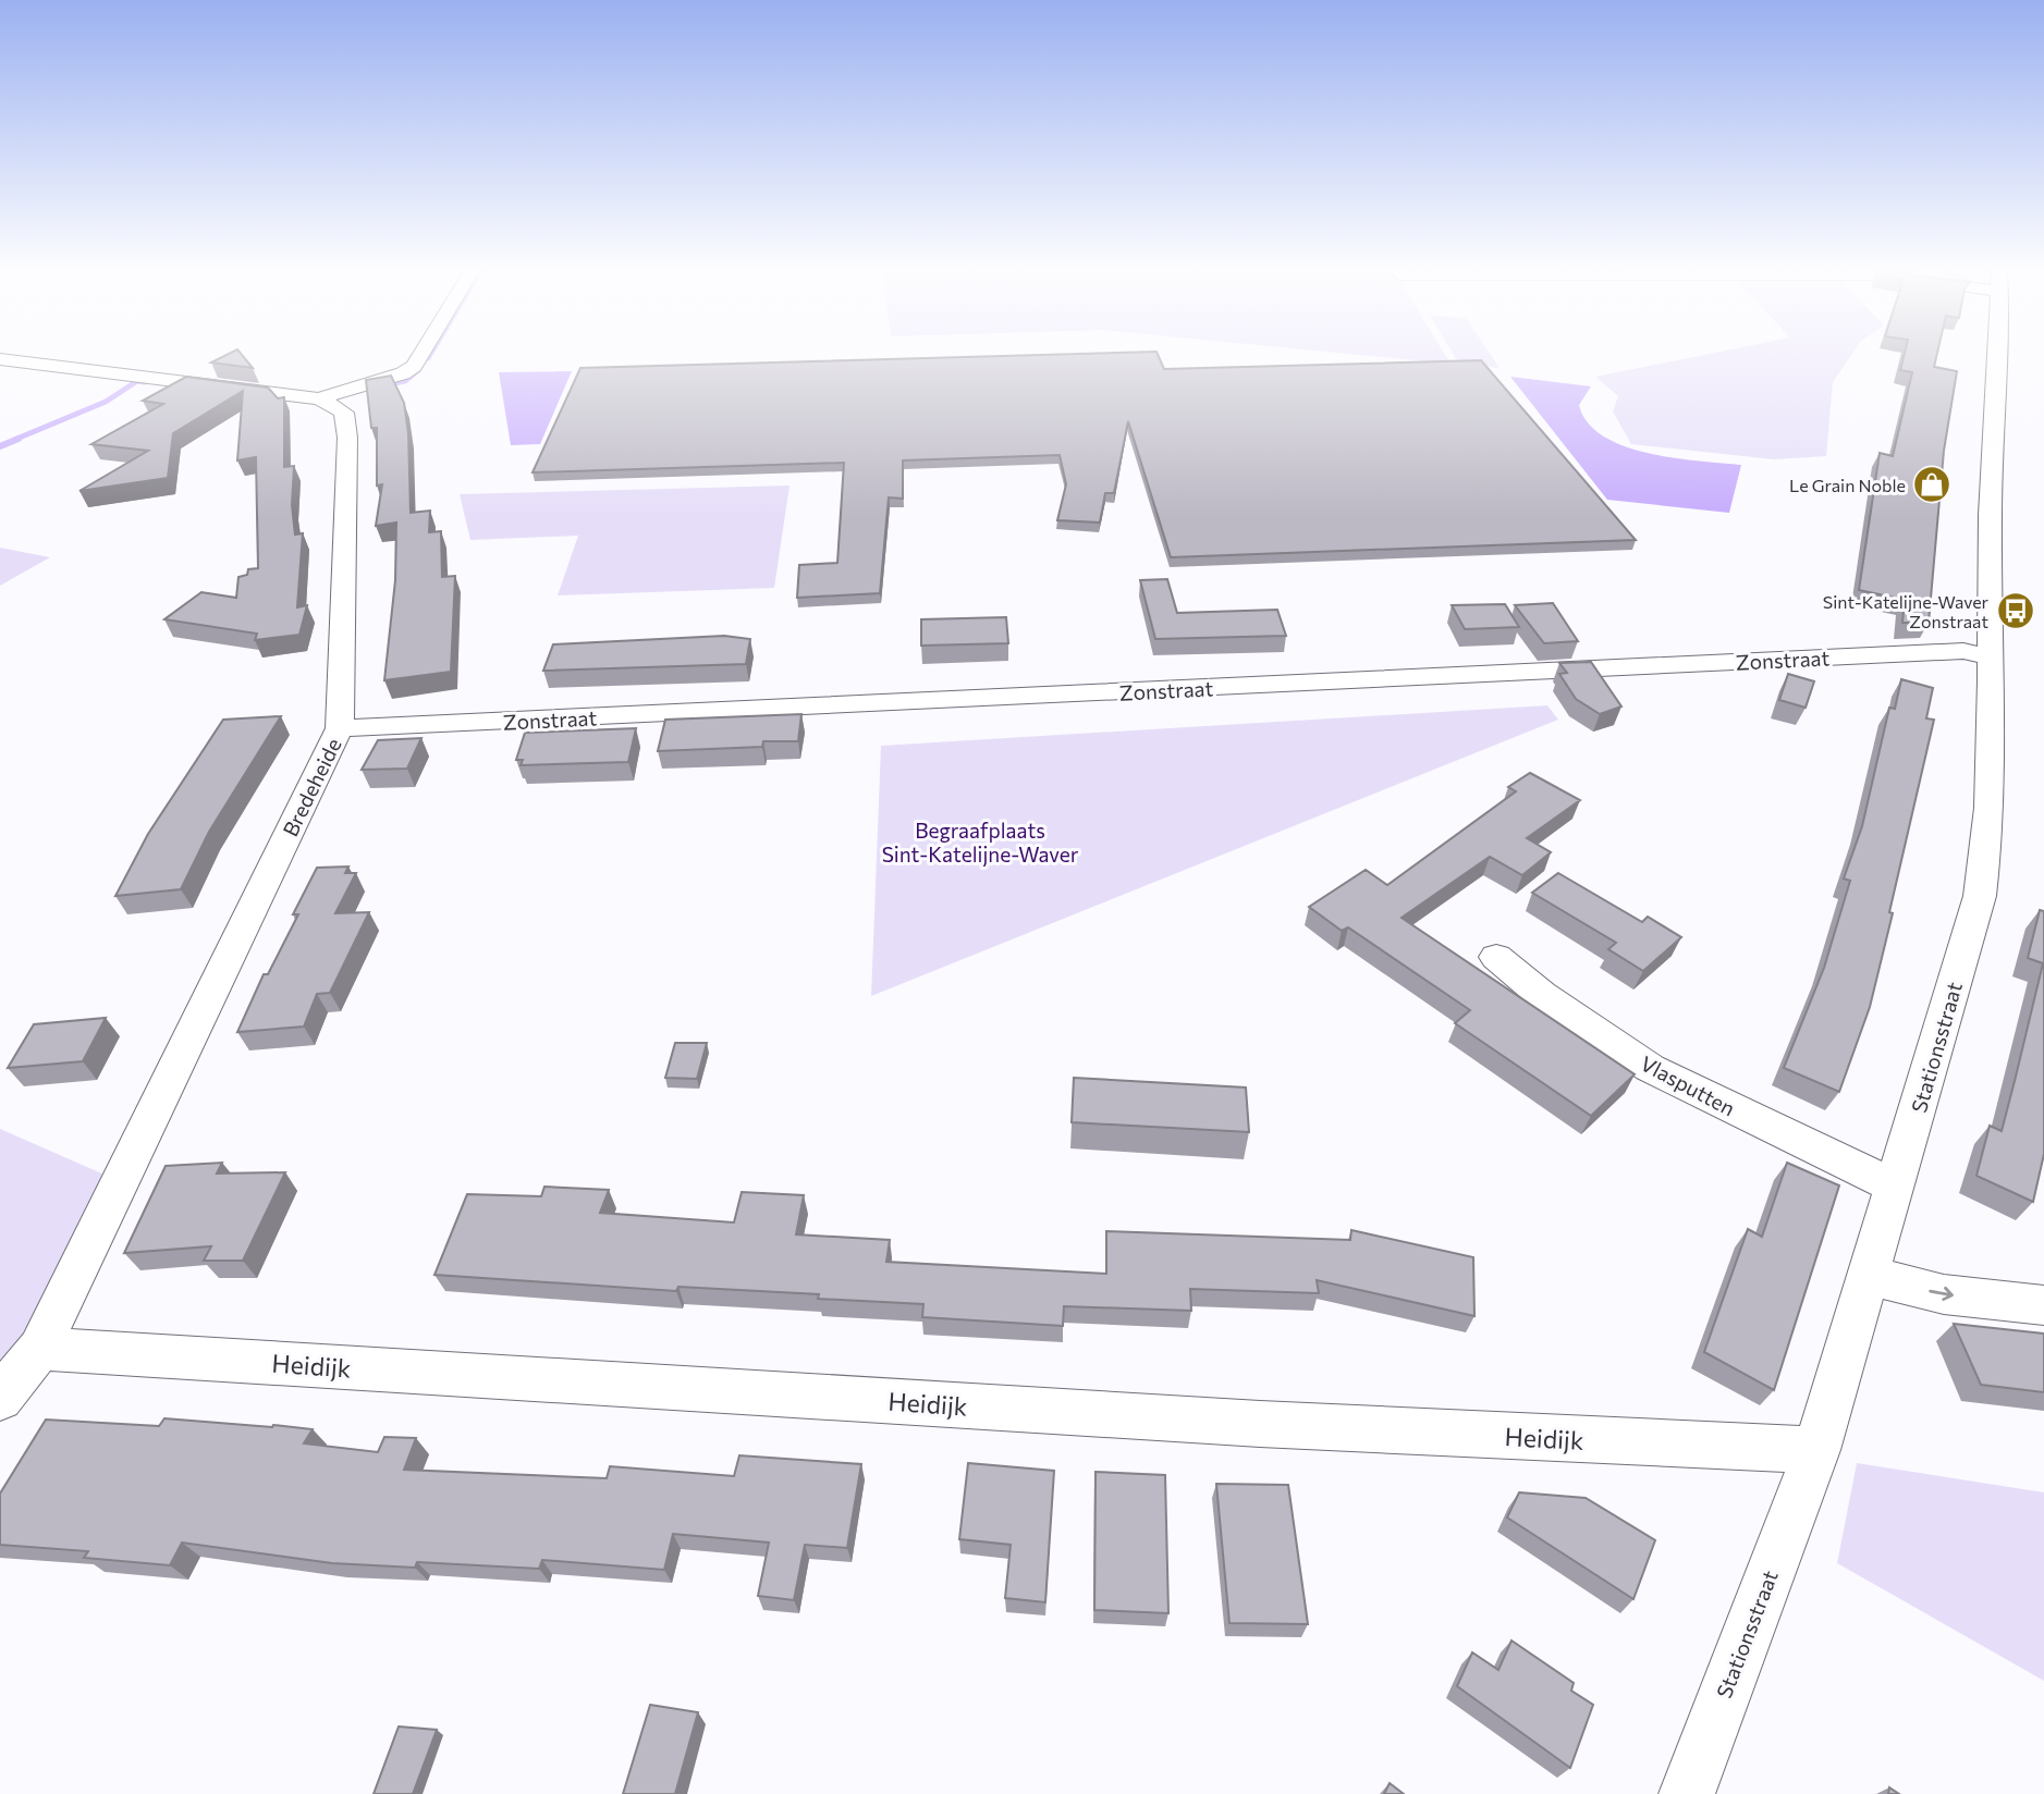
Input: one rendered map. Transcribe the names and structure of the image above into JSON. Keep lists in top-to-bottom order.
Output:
{
  "streets": {
    "street": [
      "Zonstraat",
      "Bredeheide",
      "Stationsstraat",
      "Vlasputten",
      "Heidijk"
    ]
  },
  "crossings": [
    ["Zonstraat", "Bredeheide"],
    ["Zonstraat", "Stationsstraat"],
    ["Bredeheide", "Heidijk"],
    ["Stationsstraat", "Vlasputten"],
    ["Stationsstraat", "Heidijk"]
  ],
  "parks": ["Begraafplaats Sint-Katelijne-Waver"],
  "places": {
    "shop": ["Le Grain Noble"],
    "bus stop": ["Sint-Katelijne-Waver Zonstraat"]
  }
}
